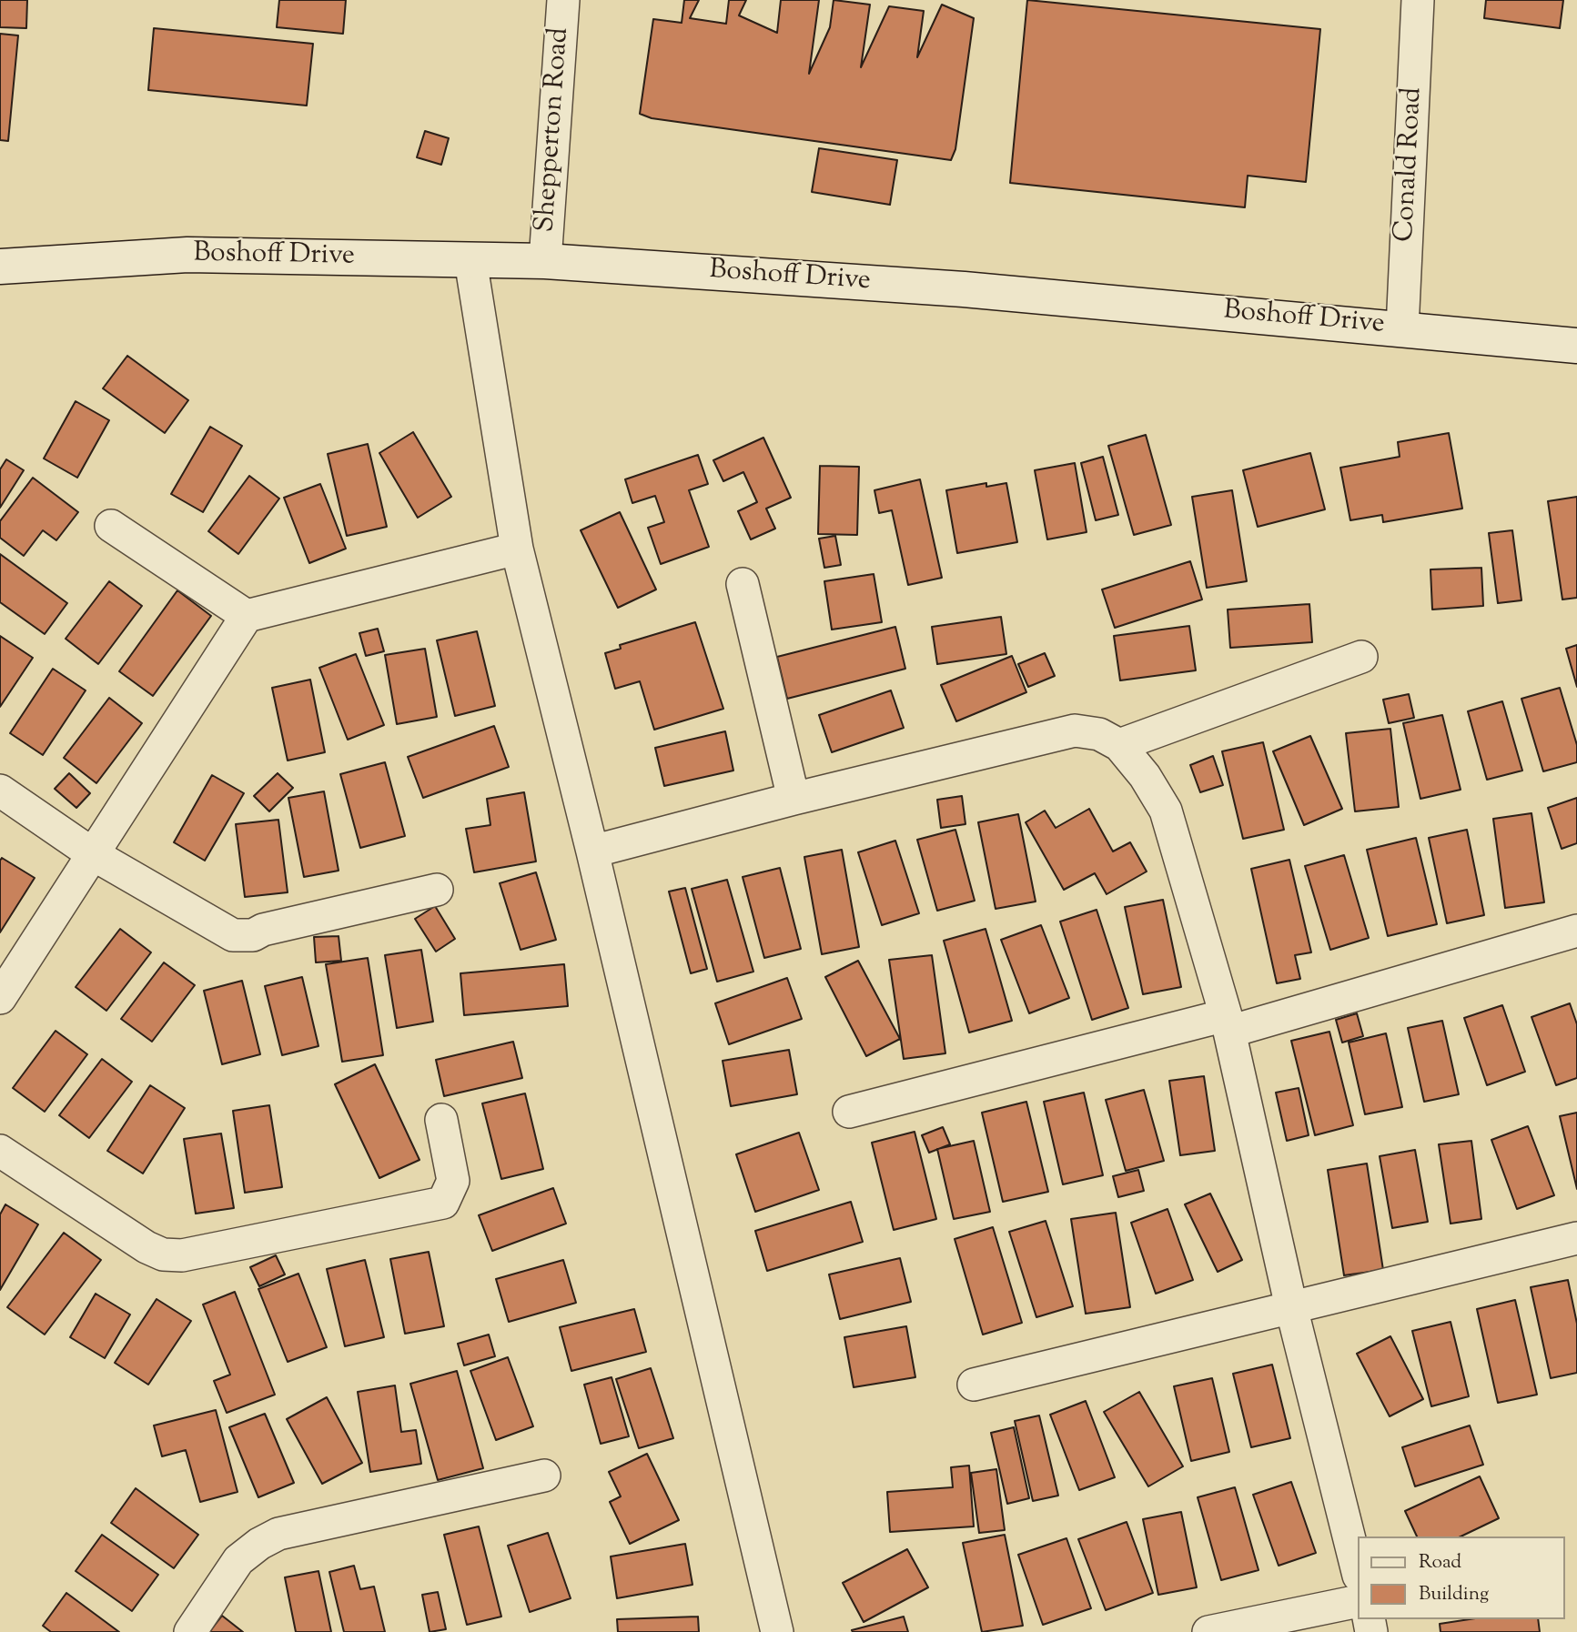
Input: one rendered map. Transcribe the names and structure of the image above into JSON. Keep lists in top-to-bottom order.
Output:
{
  "streets": {
    "main road": ["Boshoff Drive"],
    "street": ["Shepperton Road", "Conald Road"]
  },
  "crossings": [
    ["Shepperton Road", "Boshoff Drive"],
    ["Conald Road", "Boshoff Drive"]
  ],
  "legend": ["Road", "Building"]
}
